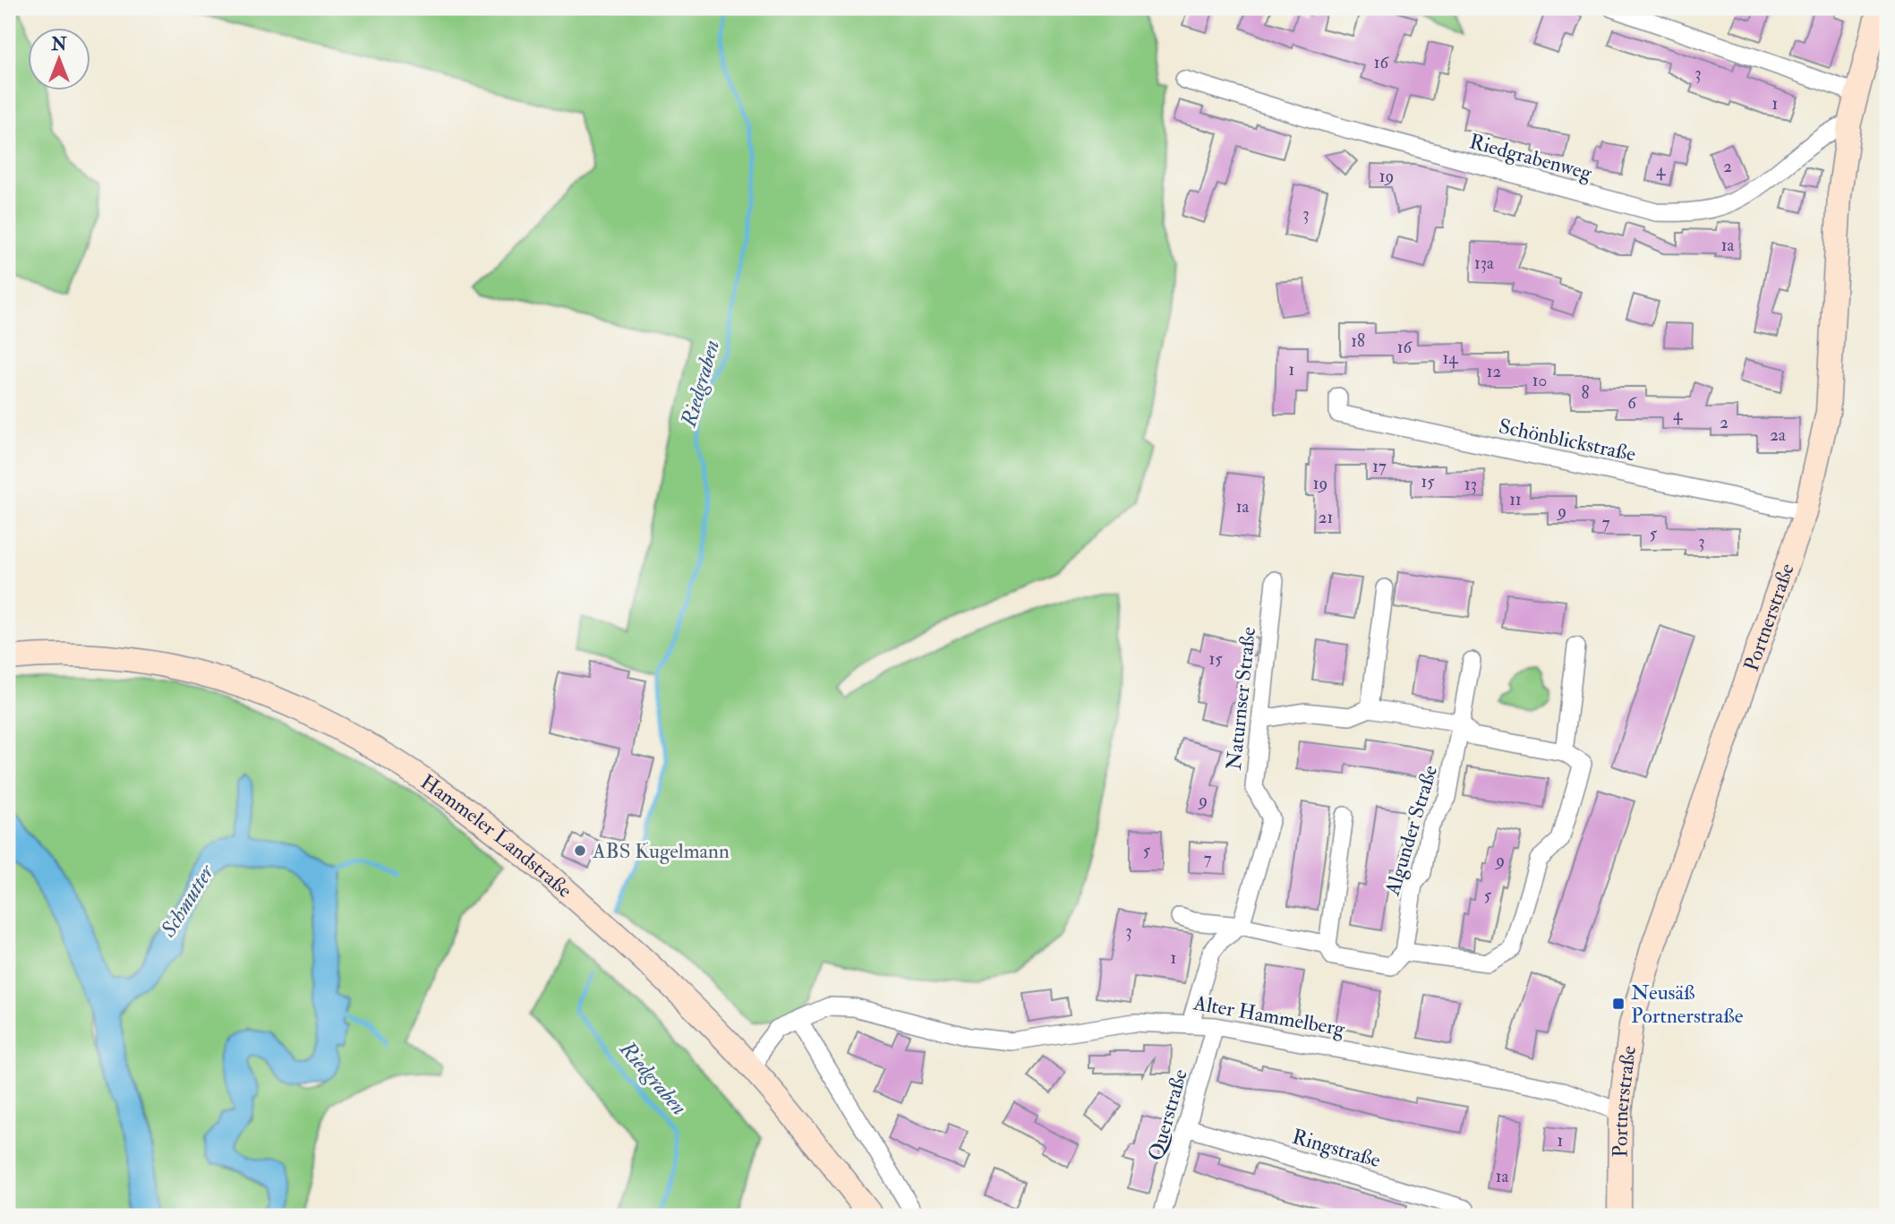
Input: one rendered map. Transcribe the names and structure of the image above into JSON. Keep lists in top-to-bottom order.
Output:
{
  "streets": {
    "street": [
      "Riedgrabenweg",
      "Schönblickstraße",
      "Portnerstraße",
      "Naturnser Straße",
      "Algunder Straße",
      "Hammeler Landstraße",
      "Alter Hammelberg",
      "Querstraße",
      "Ringstraße"
    ]
  },
  "crossings": [
    ["Riedgrabenweg", "Portnerstraße"],
    ["Schönblickstraße", "Portnerstraße"],
    ["Portnerstraße", "Alter Hammelberg"],
    ["Hammeler Landstraße", "Alter Hammelberg"],
    ["Alter Hammelberg", "Querstraße"],
    ["Querstraße", "Ringstraße"]
  ],
  "water": ["Riedgraben", "Schmutter"],
  "places": {
    "other": ["ABS Kugelmann"],
    "transit": ["Neusäß Portnerstraße"]
  },
  "house_numbers": [
    "16",
    "3",
    "1",
    "2",
    "4",
    "19",
    "3",
    "1a",
    "13a",
    "18",
    "16",
    "14",
    "1",
    "12",
    "10",
    "8",
    "6",
    "4",
    "2",
    "2a",
    "17",
    "15",
    "19",
    "13",
    "11",
    "1a",
    "9",
    "21",
    "7",
    "5",
    "3",
    "15",
    "9",
    "5",
    "7",
    "9",
    "5",
    "3",
    "1",
    "1",
    "1a"
  ],
  "north": "top"
}
